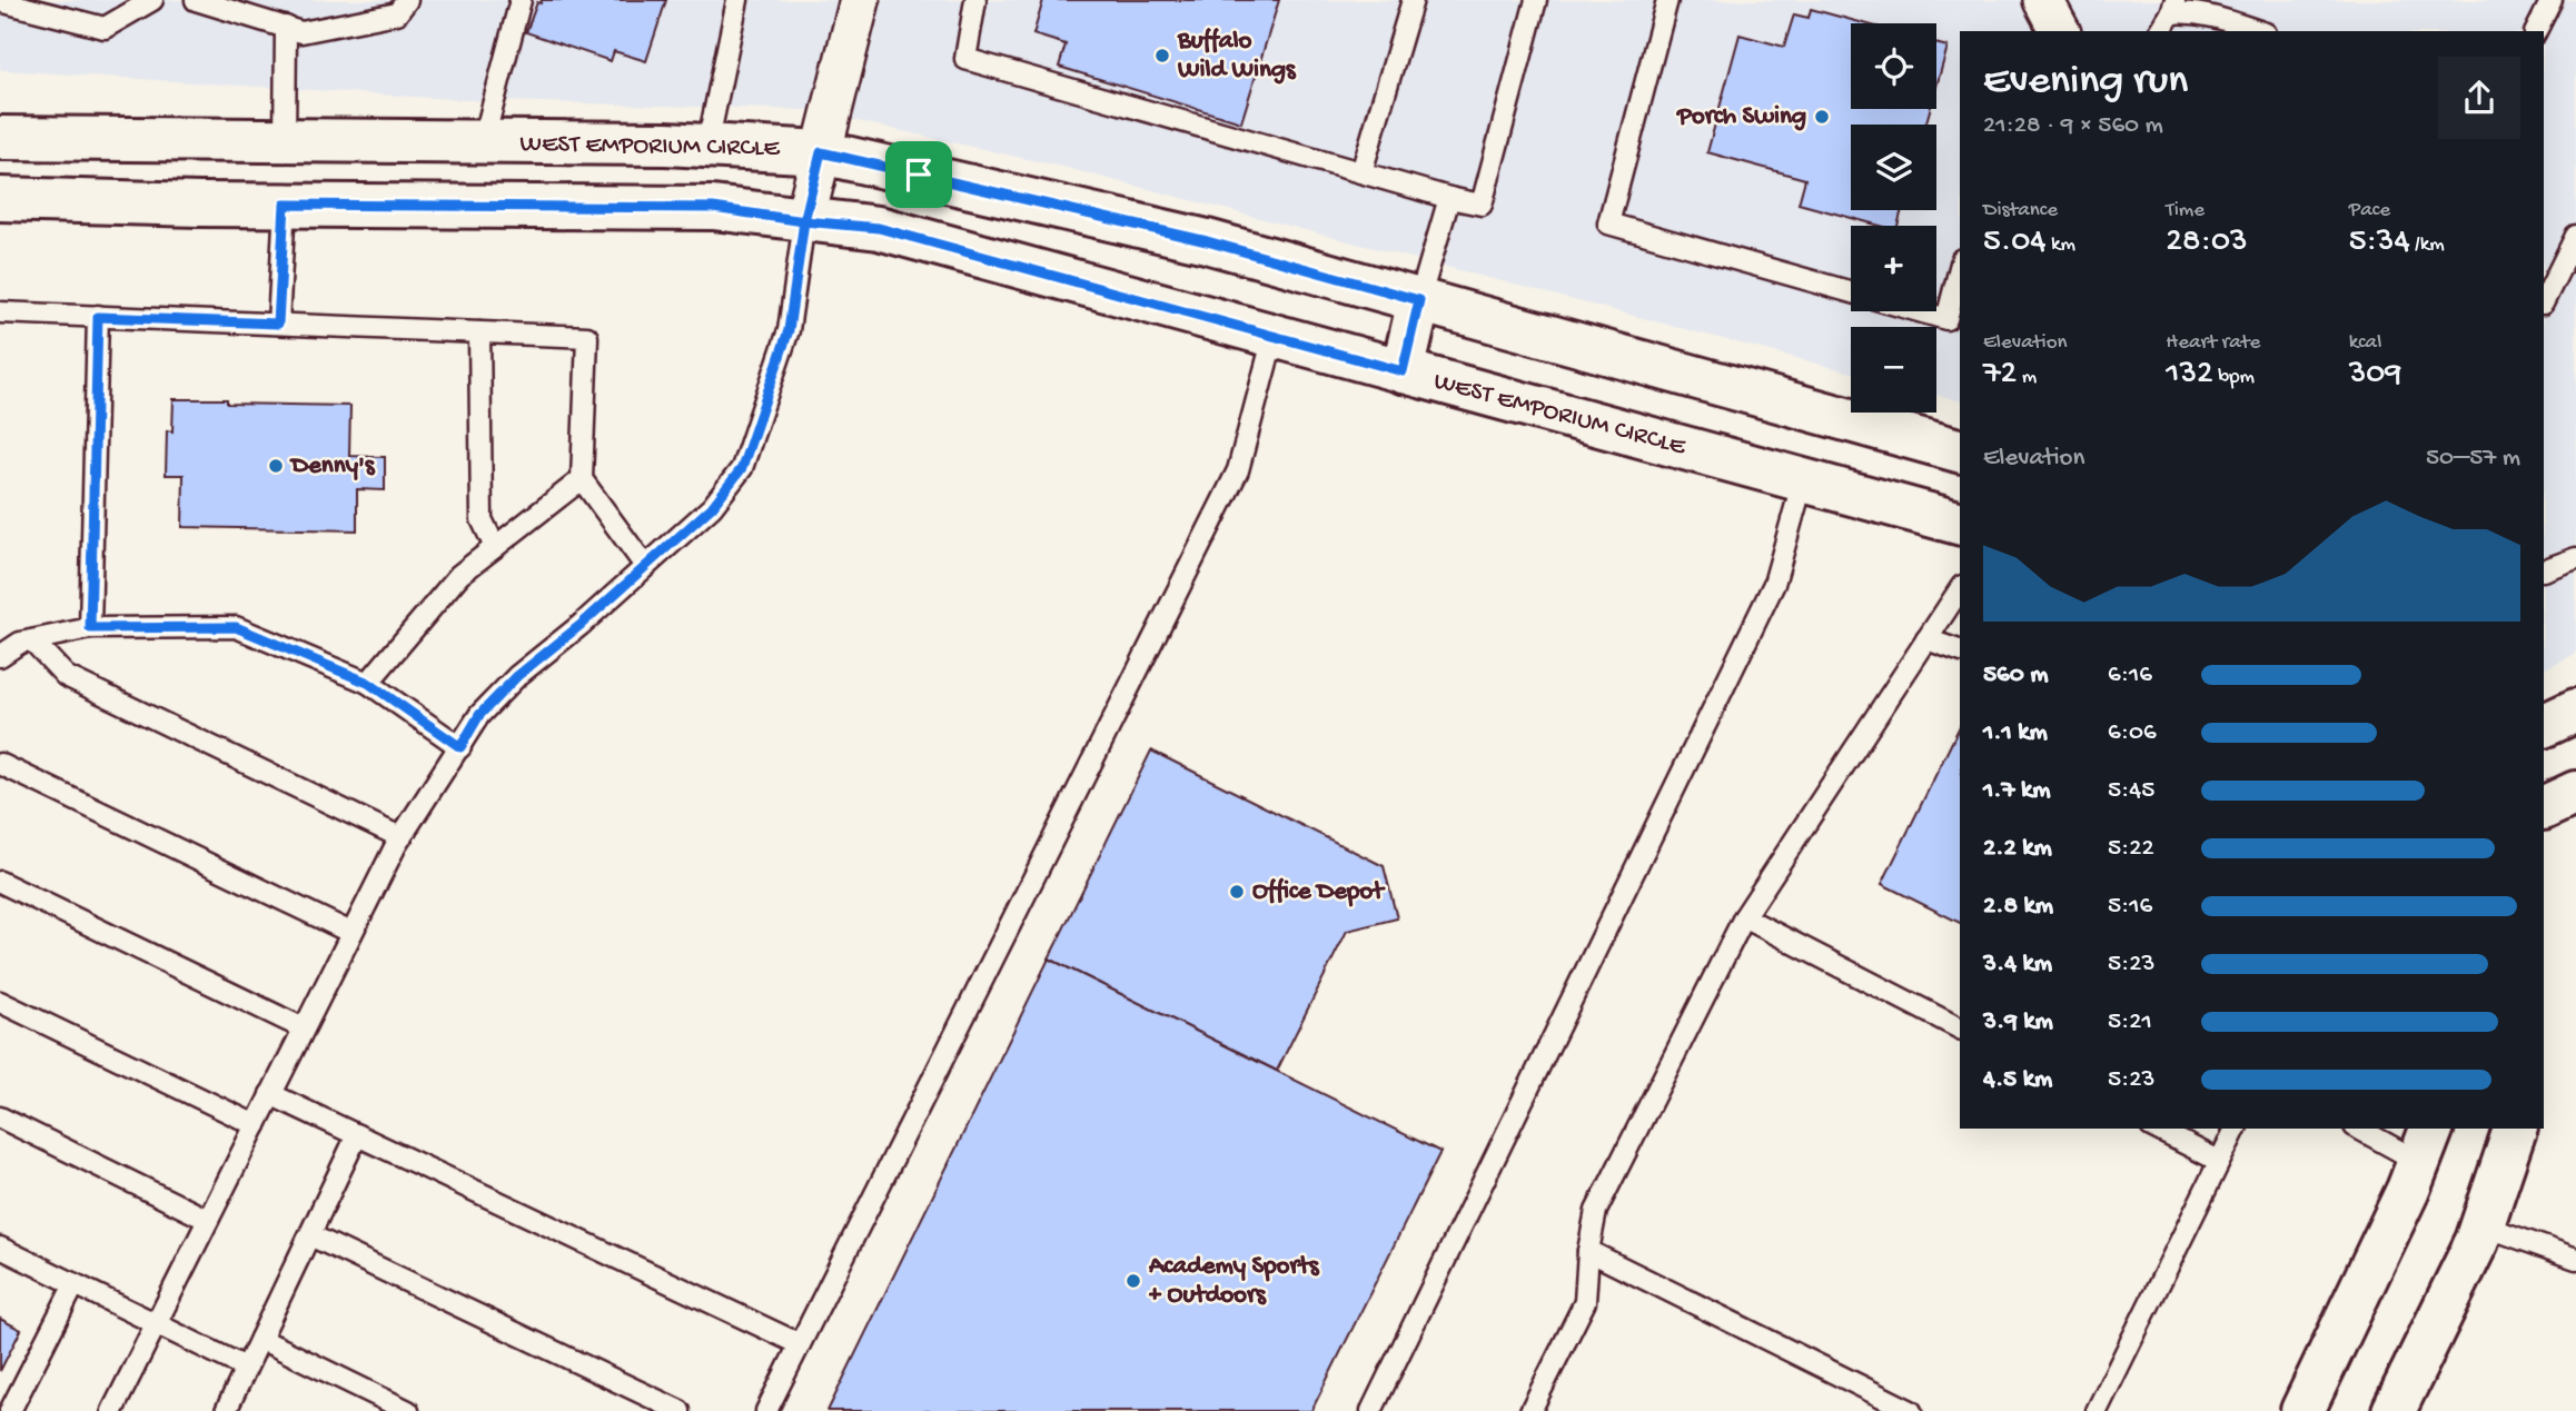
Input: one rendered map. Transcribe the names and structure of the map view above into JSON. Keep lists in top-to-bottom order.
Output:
{
  "streets": {
    "street": ["WEST EMPORIUM CIRCLE"]
  },
  "places": [
    "Buffalo Wild Wings",
    "Porch Swing",
    "Denny's",
    "Office Depot",
    "Academy Sports + Outdoors"
  ],
  "page": {
    "map_buttons": ["+", "−"],
    "heading": ["Evening run", "21:28 · 9 × 560 m"],
    "stats": [
      ["Distance", "5.04 km"],
      ["Time", "28:03"],
      ["Pace", "5:34 /km"],
      ["Elevation", "72 m"],
      ["Heart rate", "132 bpm"],
      ["kcal", "309"]
    ],
    "chart": ["Elevation", "50–57 m"],
    "list": [
      {
        "name": "560 m",
        "note": "6:16"
      },
      {
        "name": "1.1 km",
        "note": "6:06"
      },
      {
        "name": "1.7 km",
        "note": "5:45"
      },
      {
        "name": "2.2 km",
        "note": "5:22"
      },
      {
        "name": "2.8 km",
        "note": "5:16"
      },
      {
        "name": "3.4 km",
        "note": "5:23"
      },
      {
        "name": "3.9 km",
        "note": "5:21"
      },
      {
        "name": "4.5 km",
        "note": "5:23"
      }
    ]
  }
}
